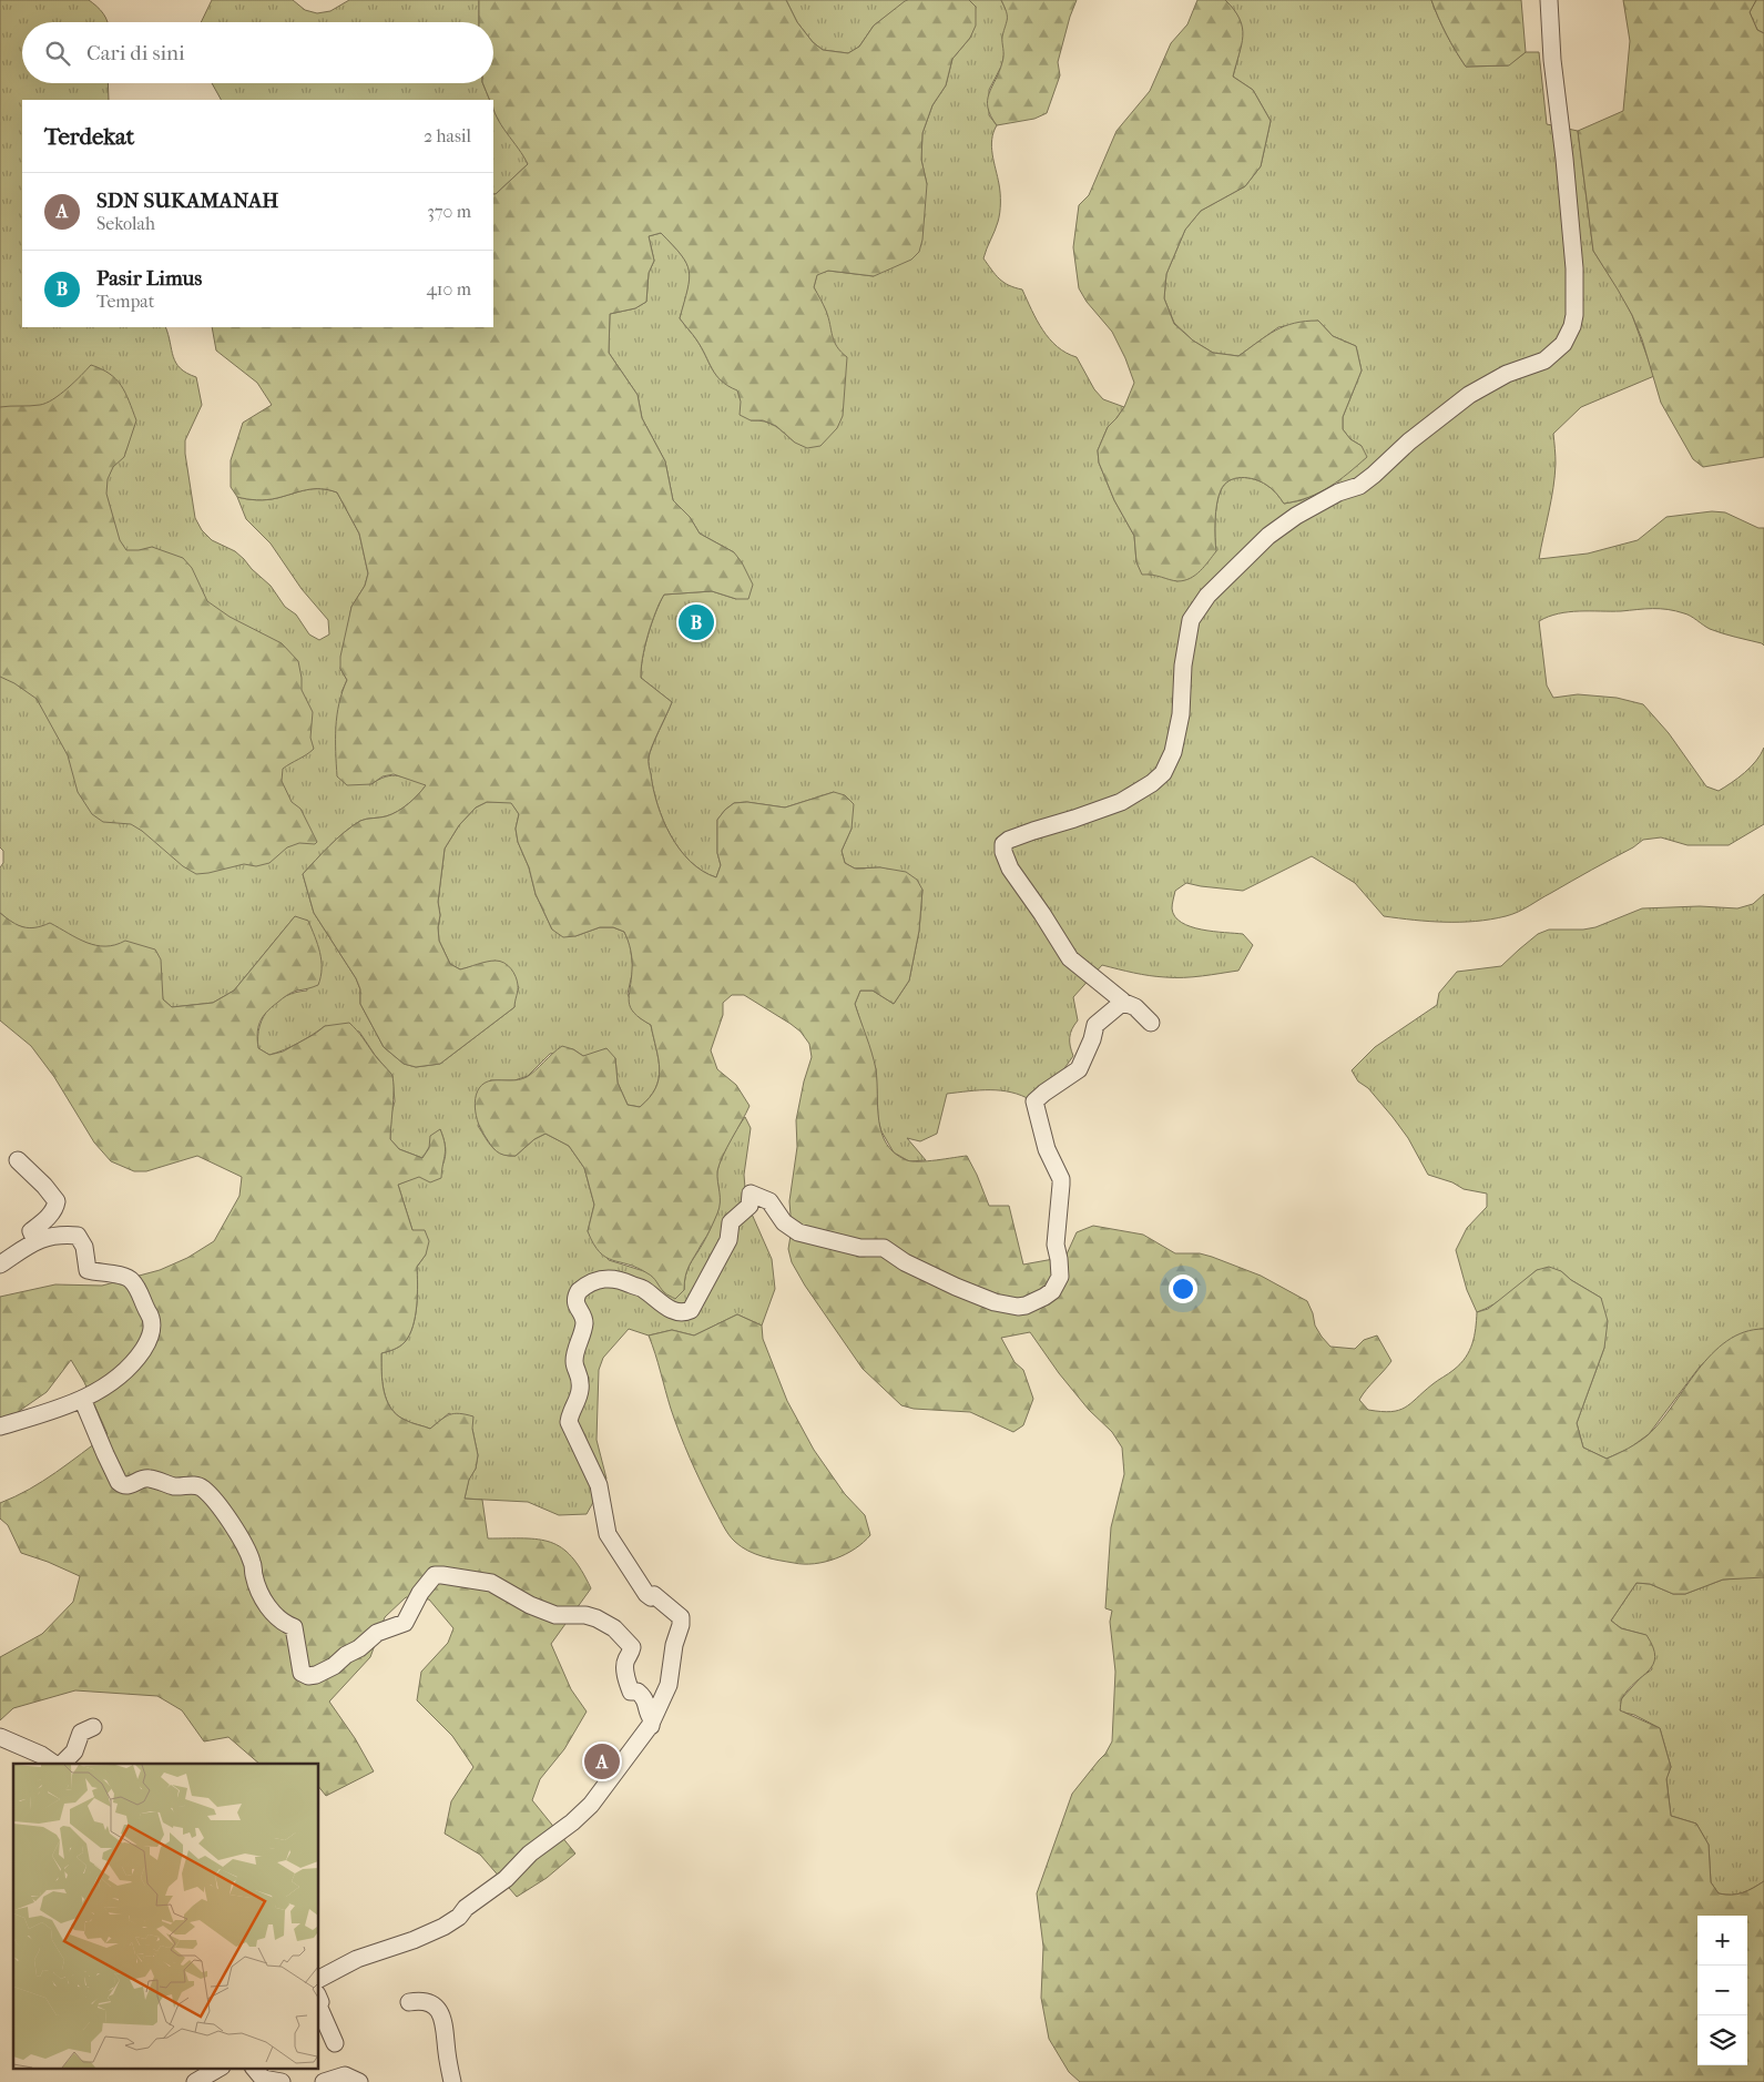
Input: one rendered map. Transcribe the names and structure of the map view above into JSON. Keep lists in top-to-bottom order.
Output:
{
  "page": {
    "search": "Cari di sini",
    "heading": ["Terdekat", "2 hasil"],
    "list": [
      {
        "mark": "A",
        "name": "SDN SUKAMANAH",
        "note": "Sekolah",
        "value": "370 m"
      },
      {
        "mark": "B",
        "name": "Pasir Limus",
        "note": "Tempat",
        "value": "410 m"
      }
    ],
    "pins": ["B", "A"],
    "map_buttons": ["+", "−"]
  }
}
